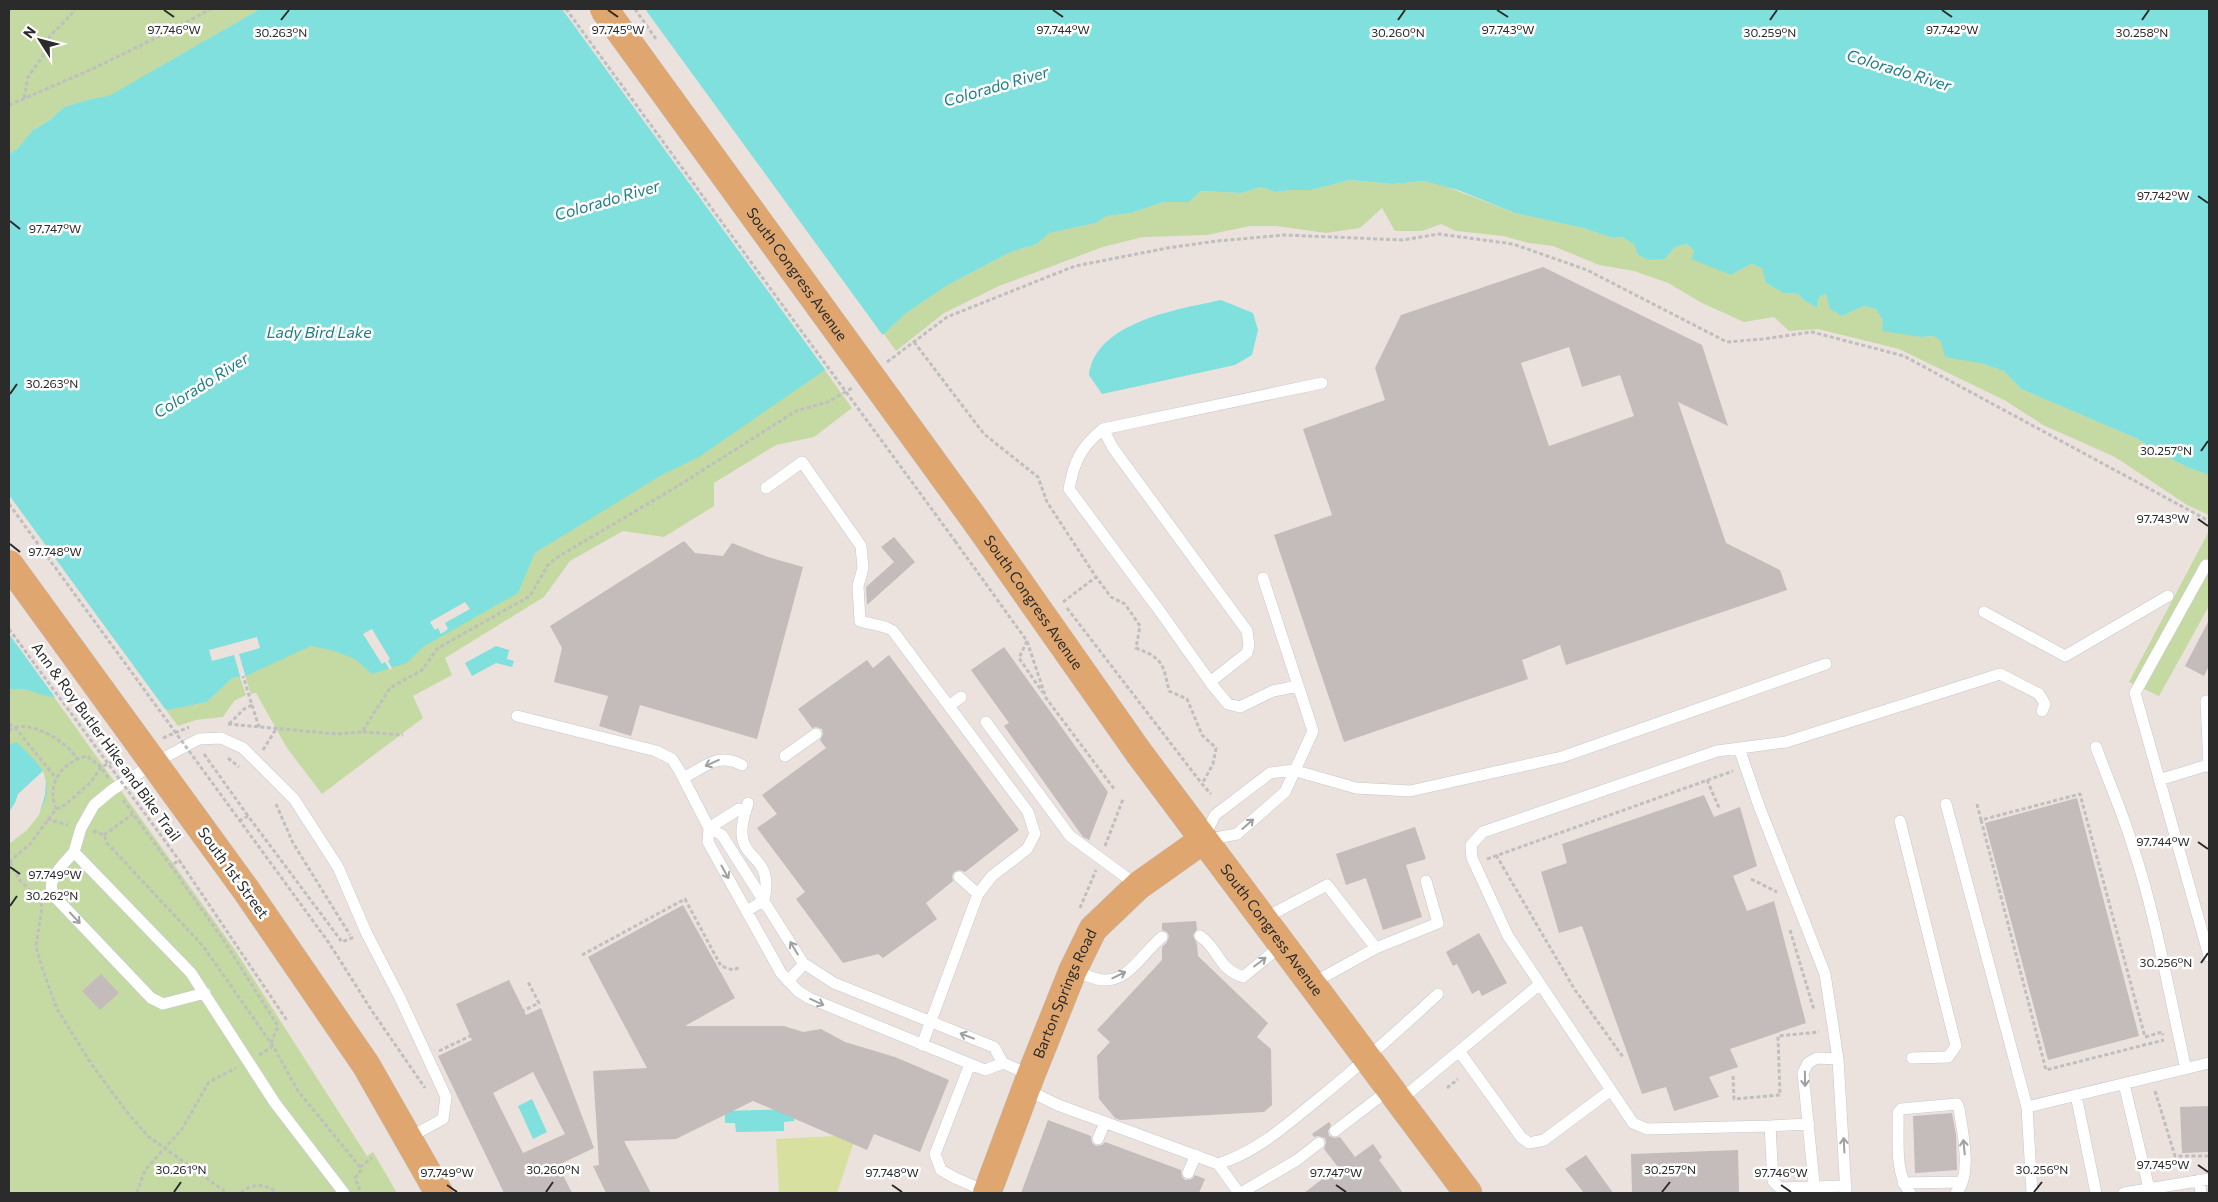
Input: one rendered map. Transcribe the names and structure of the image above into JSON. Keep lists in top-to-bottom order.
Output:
{
  "streets": {
    "main road": ["South Congress Avenue", "South 1st Street", "Barton Springs Road"],
    "path": ["Ann & Roy Butler Hike and Bike Trail"]
  },
  "crossings": [
    ["South Congress Avenue", "Barton Springs Road"]
  ],
  "water": ["Colorado River", "Lady Bird Lake"],
  "north": "top left",
  "coordinates": [
    "97.746°W",
    "97.745°W",
    "97.744°W",
    "97.743°W",
    "97.742°W",
    "30.263°N",
    "30.260°N",
    "30.259°N",
    "30.258°N",
    "97.747°W",
    "30.257°N",
    "97.748°W",
    "97.749°W",
    "30.262°N",
    "30.256°N",
    "30.261°N"
  ]
}
